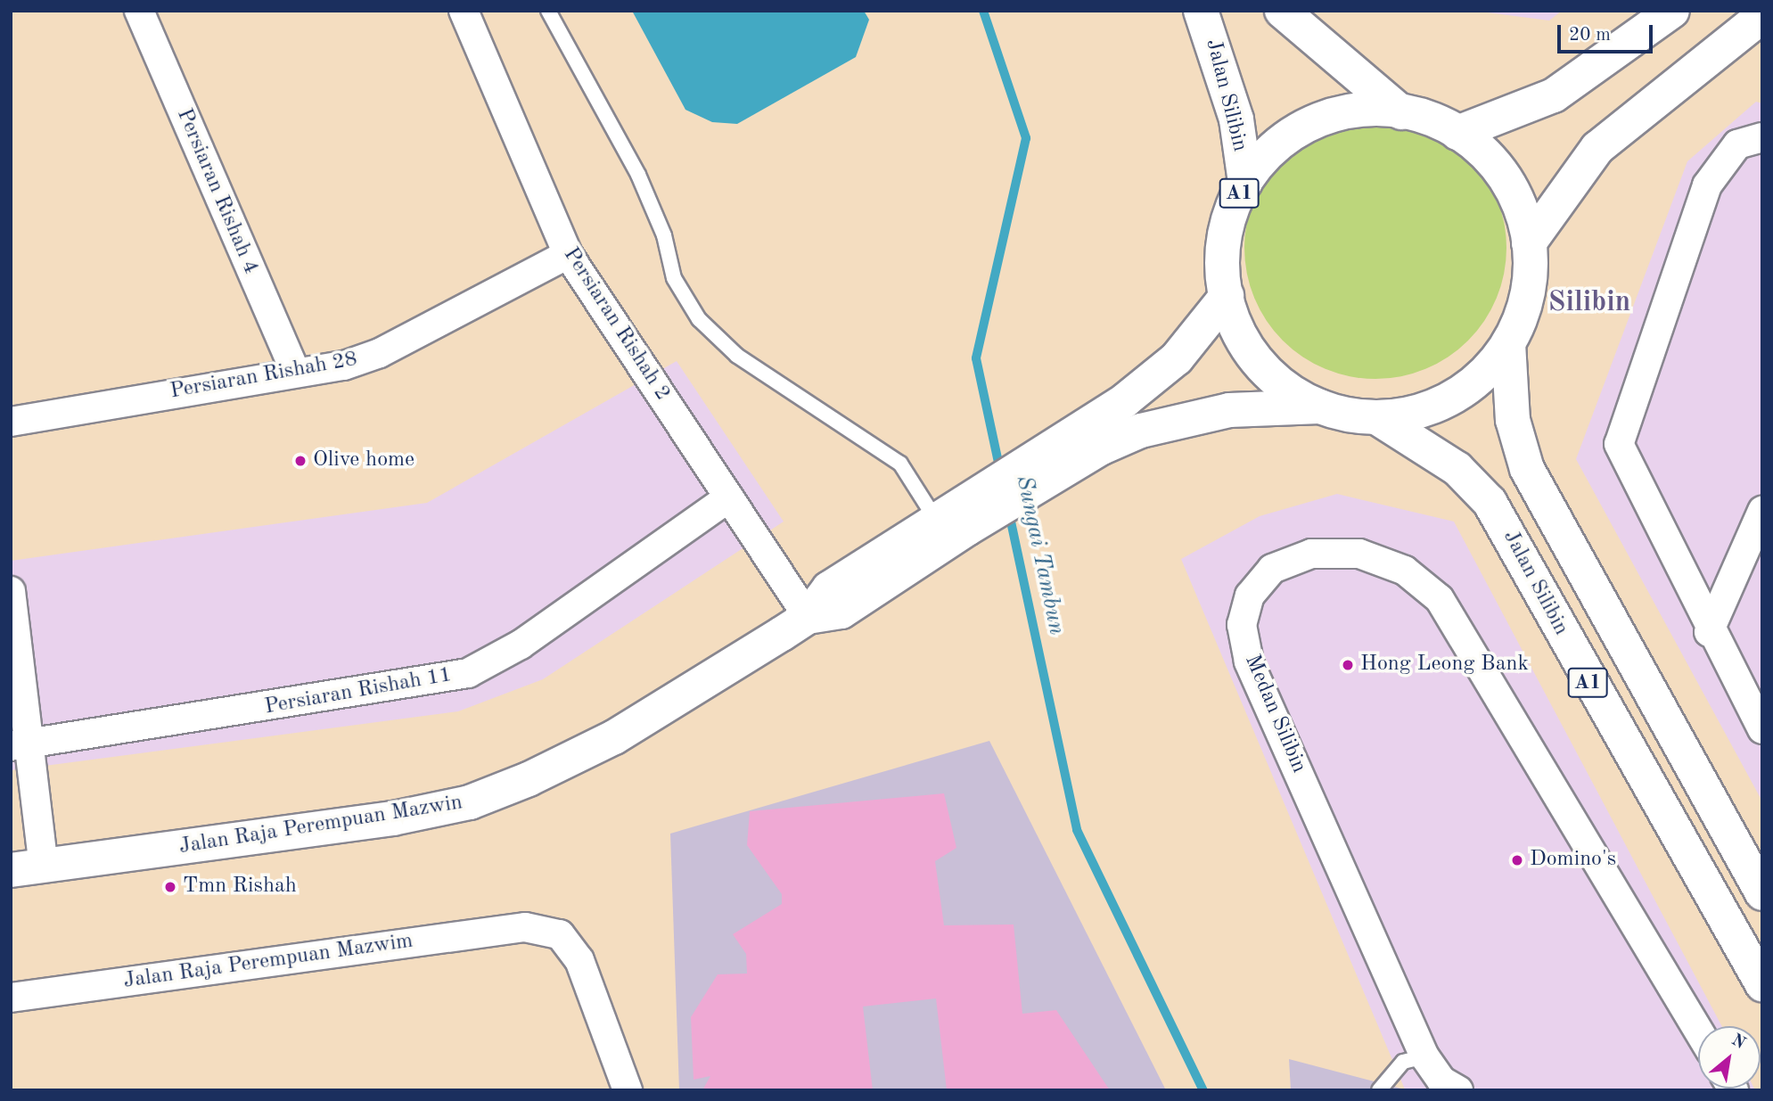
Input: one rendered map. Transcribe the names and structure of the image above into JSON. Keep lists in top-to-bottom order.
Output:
{
  "streets": {
    "main road": ["Jalan Silibin", "A1", "Jalan Raja Perempuan Mazwin"],
    "street": [
      "Persiaran Rishah 4",
      "Persiaran Rishah 2",
      "Persiaran Rishah 28",
      "Persiaran Rishah 11",
      "Medan Silibin",
      "Jalan Raja Perempuan Mazwim"
    ]
  },
  "crossings": [
    ["Jalan Silibin", "A1"],
    ["Persiaran Rishah 4", "Persiaran Rishah 28"],
    ["A1", "Jalan Raja Perempuan Mazwin"],
    ["Persiaran Rishah 2", "Persiaran Rishah 28"],
    ["Persiaran Rishah 2", "Persiaran Rishah 11"],
    ["Persiaran Rishah 2", "Jalan Raja Perempuan Mazwin"]
  ],
  "districts": ["Silibin"],
  "water": ["Sungai Tambun"],
  "places": [
    "Olive home",
    "Hong Leong Bank",
    "Domino's",
    "Tmn Rishah"
  ],
  "scale_bar": "20 m",
  "north": "top right"
}
